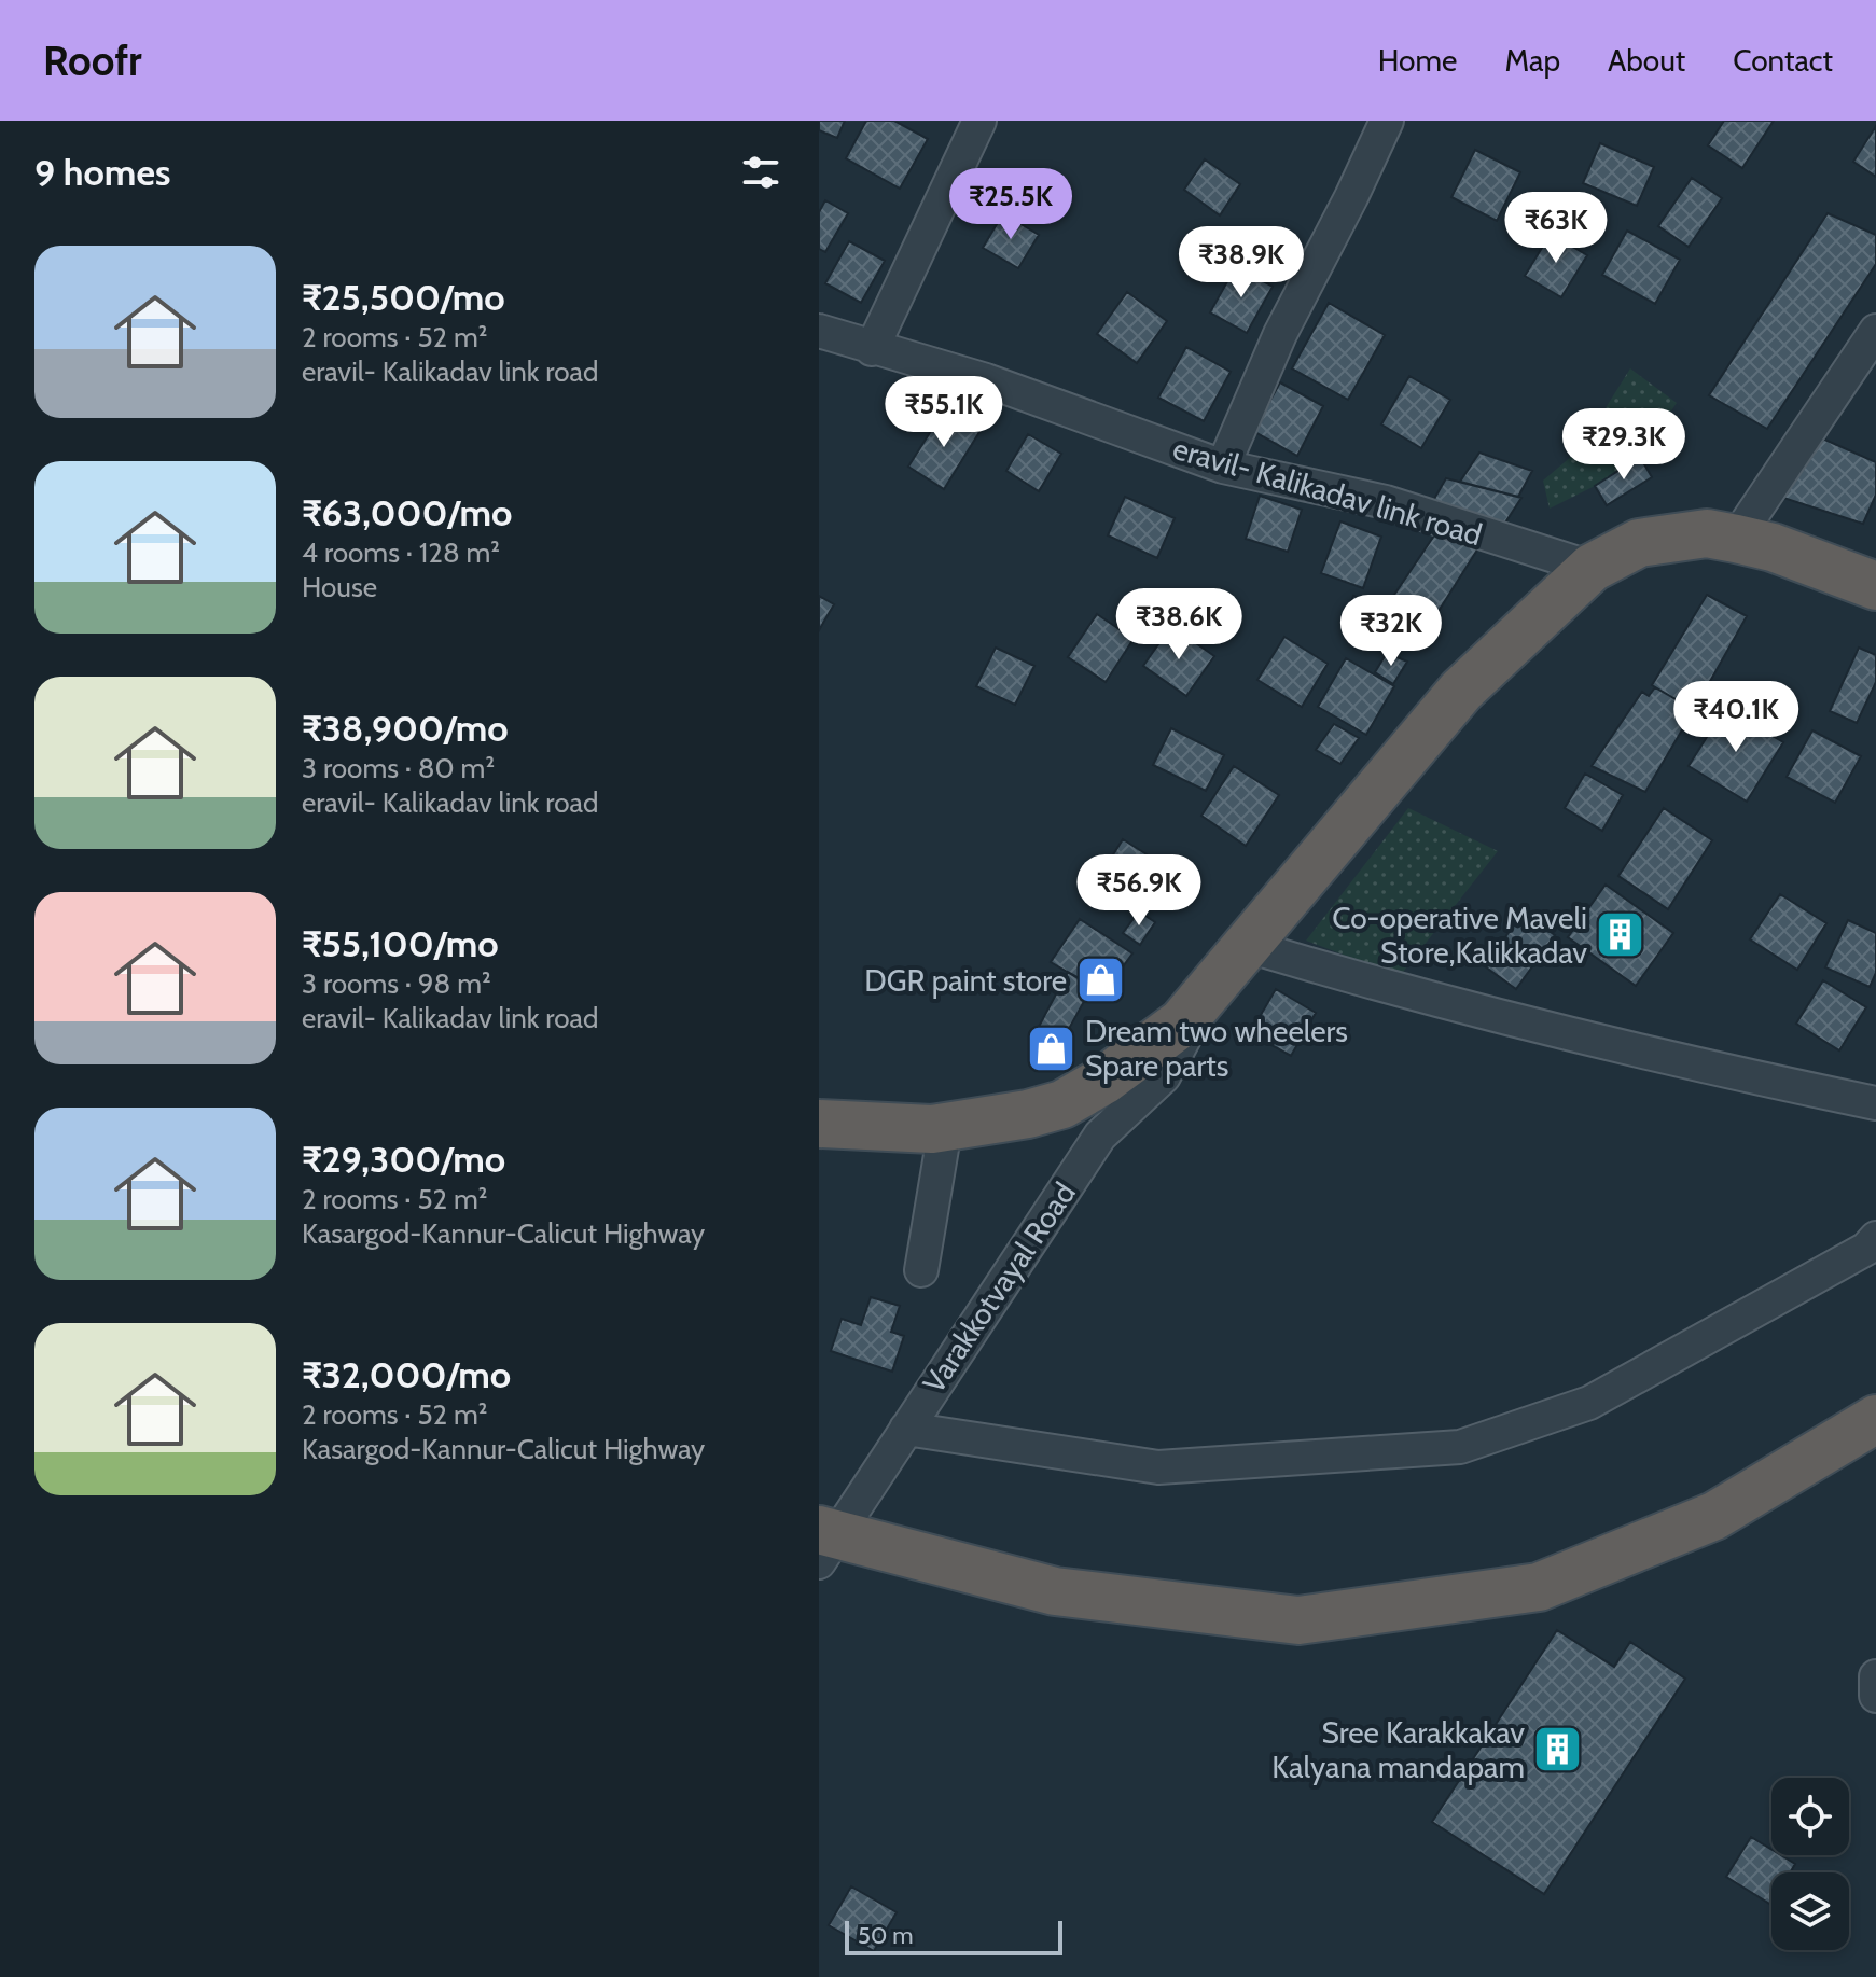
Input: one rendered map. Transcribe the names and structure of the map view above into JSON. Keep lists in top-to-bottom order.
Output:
{
  "streets": {
    "street": ["eravil- Kalikadav link road", "Varakkotvayal Road"]
  },
  "places": {
    "building": ["Co-operative Maveli Store,Kalikkadav", "Sree Karakkakav Kalyana mandapam"],
    "shop": ["DGR paint store", "Dream two wheelers Spare parts"]
  },
  "scale_bar": "50 m",
  "page": {
    "header": "Roofr",
    "nav": [
      "Home",
      "Map",
      "About",
      "Contact"
    ],
    "heading": "9 homes",
    "price": [
      "₹25.5K",
      "₹63K",
      "₹38.9K",
      "₹55.1K",
      "₹29.3K",
      "₹38.6K",
      "₹32K",
      "₹40.1K",
      "₹56.9K"
    ],
    "list": [
      {
        "name": "₹25,500/mo",
        "note": "2 rooms · 52 m² · eravil- Kalikadav link road"
      },
      {
        "name": "₹63,000/mo",
        "note": "4 rooms · 128 m² · House"
      },
      {
        "name": "₹38,900/mo",
        "note": "3 rooms · 80 m² · eravil- Kalikadav link road"
      },
      {
        "name": "₹55,100/mo",
        "note": "3 rooms · 98 m² · eravil- Kalikadav link road"
      },
      {
        "name": "₹29,300/mo",
        "note": "2 rooms · 52 m² · Kasargod-Kannur-Calicut Highway"
      },
      {
        "name": "₹32,000/mo",
        "note": "2 rooms · 52 m² · Kasargod-Kannur-Calicut Highway"
      }
    ],
    "scale": "50 m"
  }
}
